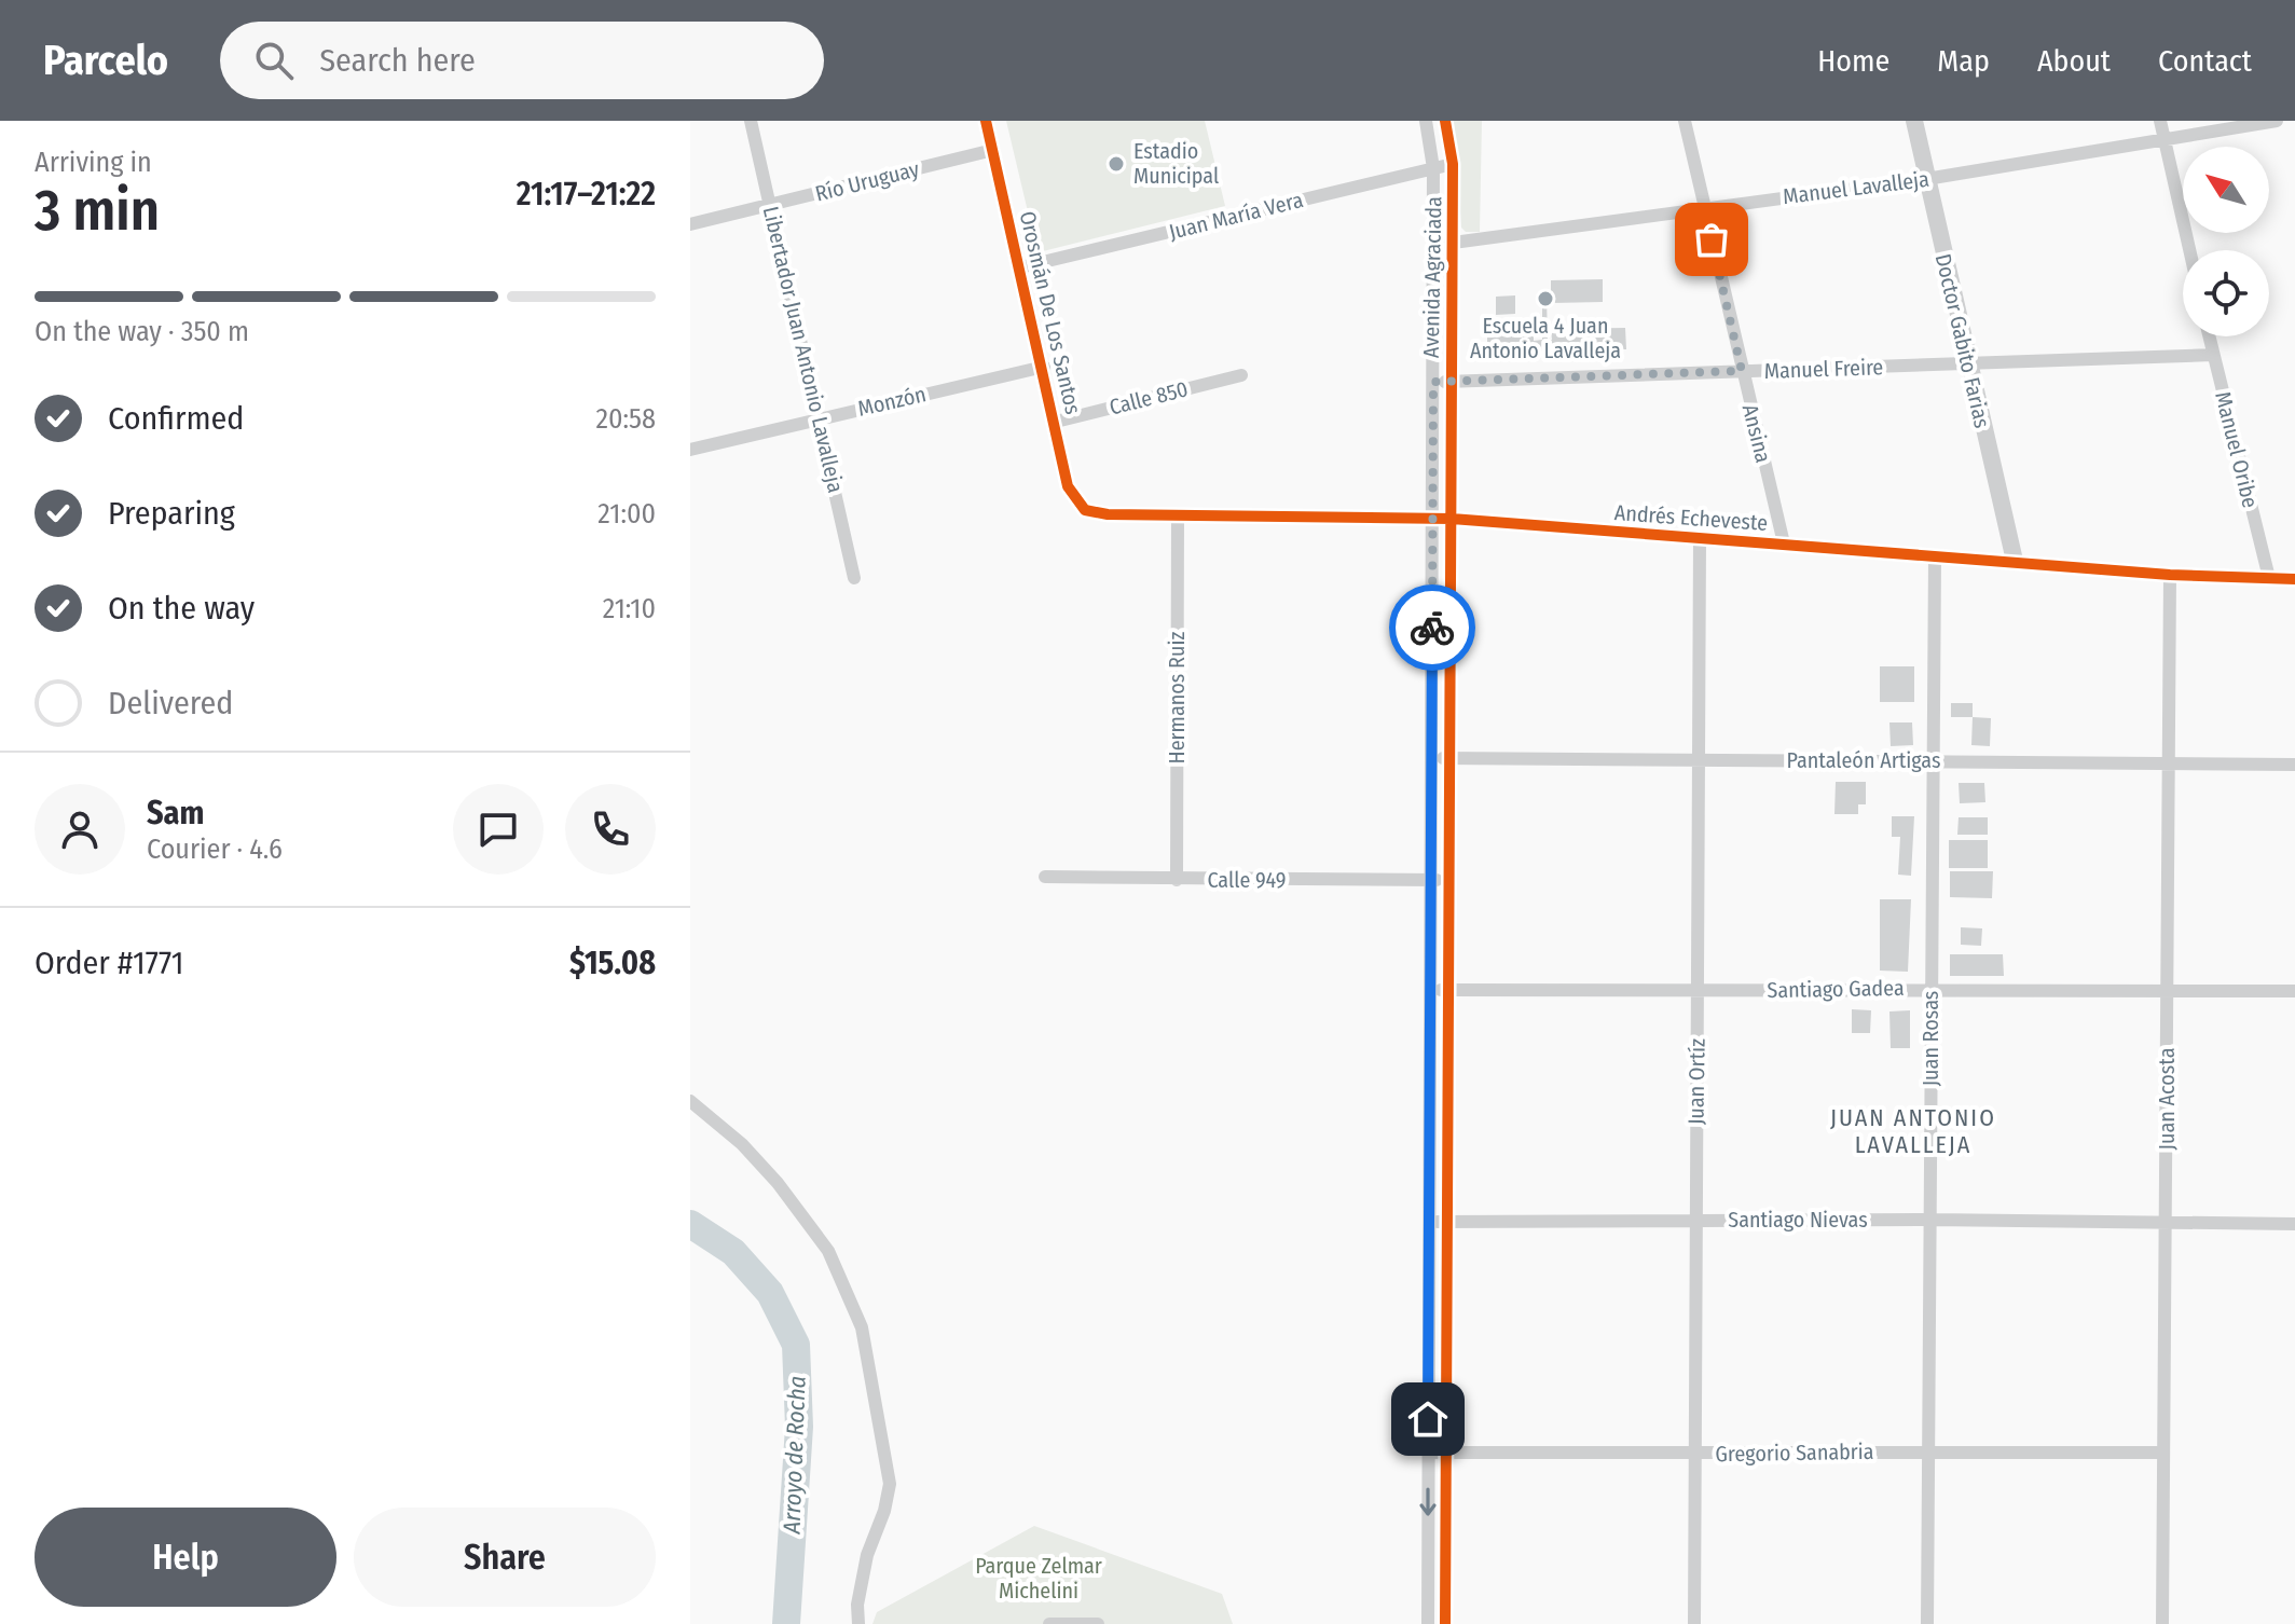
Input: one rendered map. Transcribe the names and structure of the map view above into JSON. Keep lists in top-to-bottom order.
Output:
{
  "streets": {
    "street": [
      "Río Uruguay",
      "Manuel Lavalleja",
      "Juan María Vera",
      "Avenida Agraciada",
      "Orosmán De Los Santos",
      "Doctor Gabito Farias",
      "Libertador Juan Antonio Lavalleja",
      "Manuel Freire",
      "Calle 850",
      "Monzón",
      "Ansina",
      "Manuel Oribe",
      "Andrés Echeveste",
      "Hermanos Ruiz",
      "Pantaleón Artigas",
      "Calle 949",
      "Santiago Gadea",
      "Juan Rosas",
      "Juan Ortíz",
      "Juan Acosta",
      "Santiago Nievas",
      "Gregorio Sanabria"
    ]
  },
  "crossings": [
    ["Río Uruguay", "Orosmán De Los Santos"],
    ["Río Uruguay", "Libertador Juan Antonio Lavalleja"],
    ["Manuel Lavalleja", "Avenida Agraciada"],
    ["Manuel Lavalleja", "Doctor Gabito Farias"],
    ["Manuel Lavalleja", "Ansina"],
    ["Juan María Vera", "Avenida Agraciada"],
    ["Juan María Vera", "Orosmán De Los Santos"],
    ["Avenida Agraciada", "Manuel Freire"],
    ["Avenida Agraciada", "Andrés Echeveste"],
    ["Avenida Agraciada", "Pantaleón Artigas"],
    ["Avenida Agraciada", "Calle 949"],
    ["Avenida Agraciada", "Santiago Gadea"],
    ["Avenida Agraciada", "Santiago Nievas"],
    ["Avenida Agraciada", "Gregorio Sanabria"],
    ["Orosmán De Los Santos", "Calle 850"],
    ["Orosmán De Los Santos", "Monzón"],
    ["Orosmán De Los Santos", "Andrés Echeveste"],
    ["Doctor Gabito Farias", "Manuel Freire"],
    ["Doctor Gabito Farias", "Andrés Echeveste"],
    ["Libertador Juan Antonio Lavalleja", "Monzón"],
    ["Manuel Freire", "Ansina"],
    ["Manuel Freire", "Manuel Oribe"],
    ["Ansina", "Andrés Echeveste"],
    ["Manuel Oribe", "Andrés Echeveste"],
    ["Andrés Echeveste", "Hermanos Ruiz"],
    ["Andrés Echeveste", "Juan Rosas"],
    ["Andrés Echeveste", "Juan Ortíz"],
    ["Andrés Echeveste", "Juan Acosta"],
    ["Hermanos Ruiz", "Calle 949"],
    ["Pantaleón Artigas", "Juan Rosas"],
    ["Pantaleón Artigas", "Juan Ortíz"],
    ["Pantaleón Artigas", "Juan Acosta"],
    ["Santiago Gadea", "Juan Rosas"],
    ["Santiago Gadea", "Juan Ortíz"],
    ["Santiago Gadea", "Juan Acosta"],
    ["Juan Rosas", "Santiago Nievas"],
    ["Juan Rosas", "Gregorio Sanabria"],
    ["Juan Ortíz", "Santiago Nievas"],
    ["Juan Ortíz", "Gregorio Sanabria"],
    ["Juan Acosta", "Santiago Nievas"],
    ["Juan Acosta", "Gregorio Sanabria"]
  ],
  "districts": ["JUAN ANTONIO LAVALLEJA"],
  "water": ["Arroyo de Rocha"],
  "parks": ["Parque Zelmar Michelini"],
  "places": ["Estadio Municipal", "Escuela 4 Juan Antonio Lavalleja"],
  "north": "top left",
  "page": {
    "header": "Parcelo",
    "search": "Search here",
    "nav": [
      "Home",
      "Map",
      "About",
      "Contact"
    ],
    "heading": ["3 min", "Arriving in", "21:17–21:22"],
    "panel": [
      "Sam",
      "Courier · 4.6",
      "Order #1771",
      "$15.08"
    ],
    "bar": "On the way · 350 m",
    "list": [
      ["Confirmed", "20:58"],
      ["Preparing", "21:00"],
      ["On the way", "21:10"],
      "Delivered"
    ],
    "buttons": ["Help", "Share"]
  }
}
